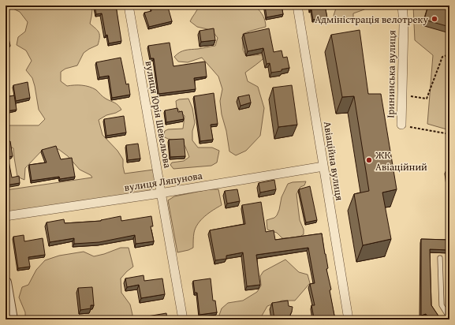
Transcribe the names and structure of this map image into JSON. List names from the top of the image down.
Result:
{
  "streets": {
    "street": [
      "Ірининська вулиця",
      "вулиця Юрія Шевельова",
      "Авіаційна вулиця",
      "вулиця Ляпунова"
    ]
  },
  "crossings": [
    ["вулиця Юрія Шевельова", "вулиця Ляпунова"],
    ["Авіаційна вулиця", "вулиця Ляпунова"]
  ],
  "places": ["Адміністрація велотреку", "ЖК Авіаційний"]
}
